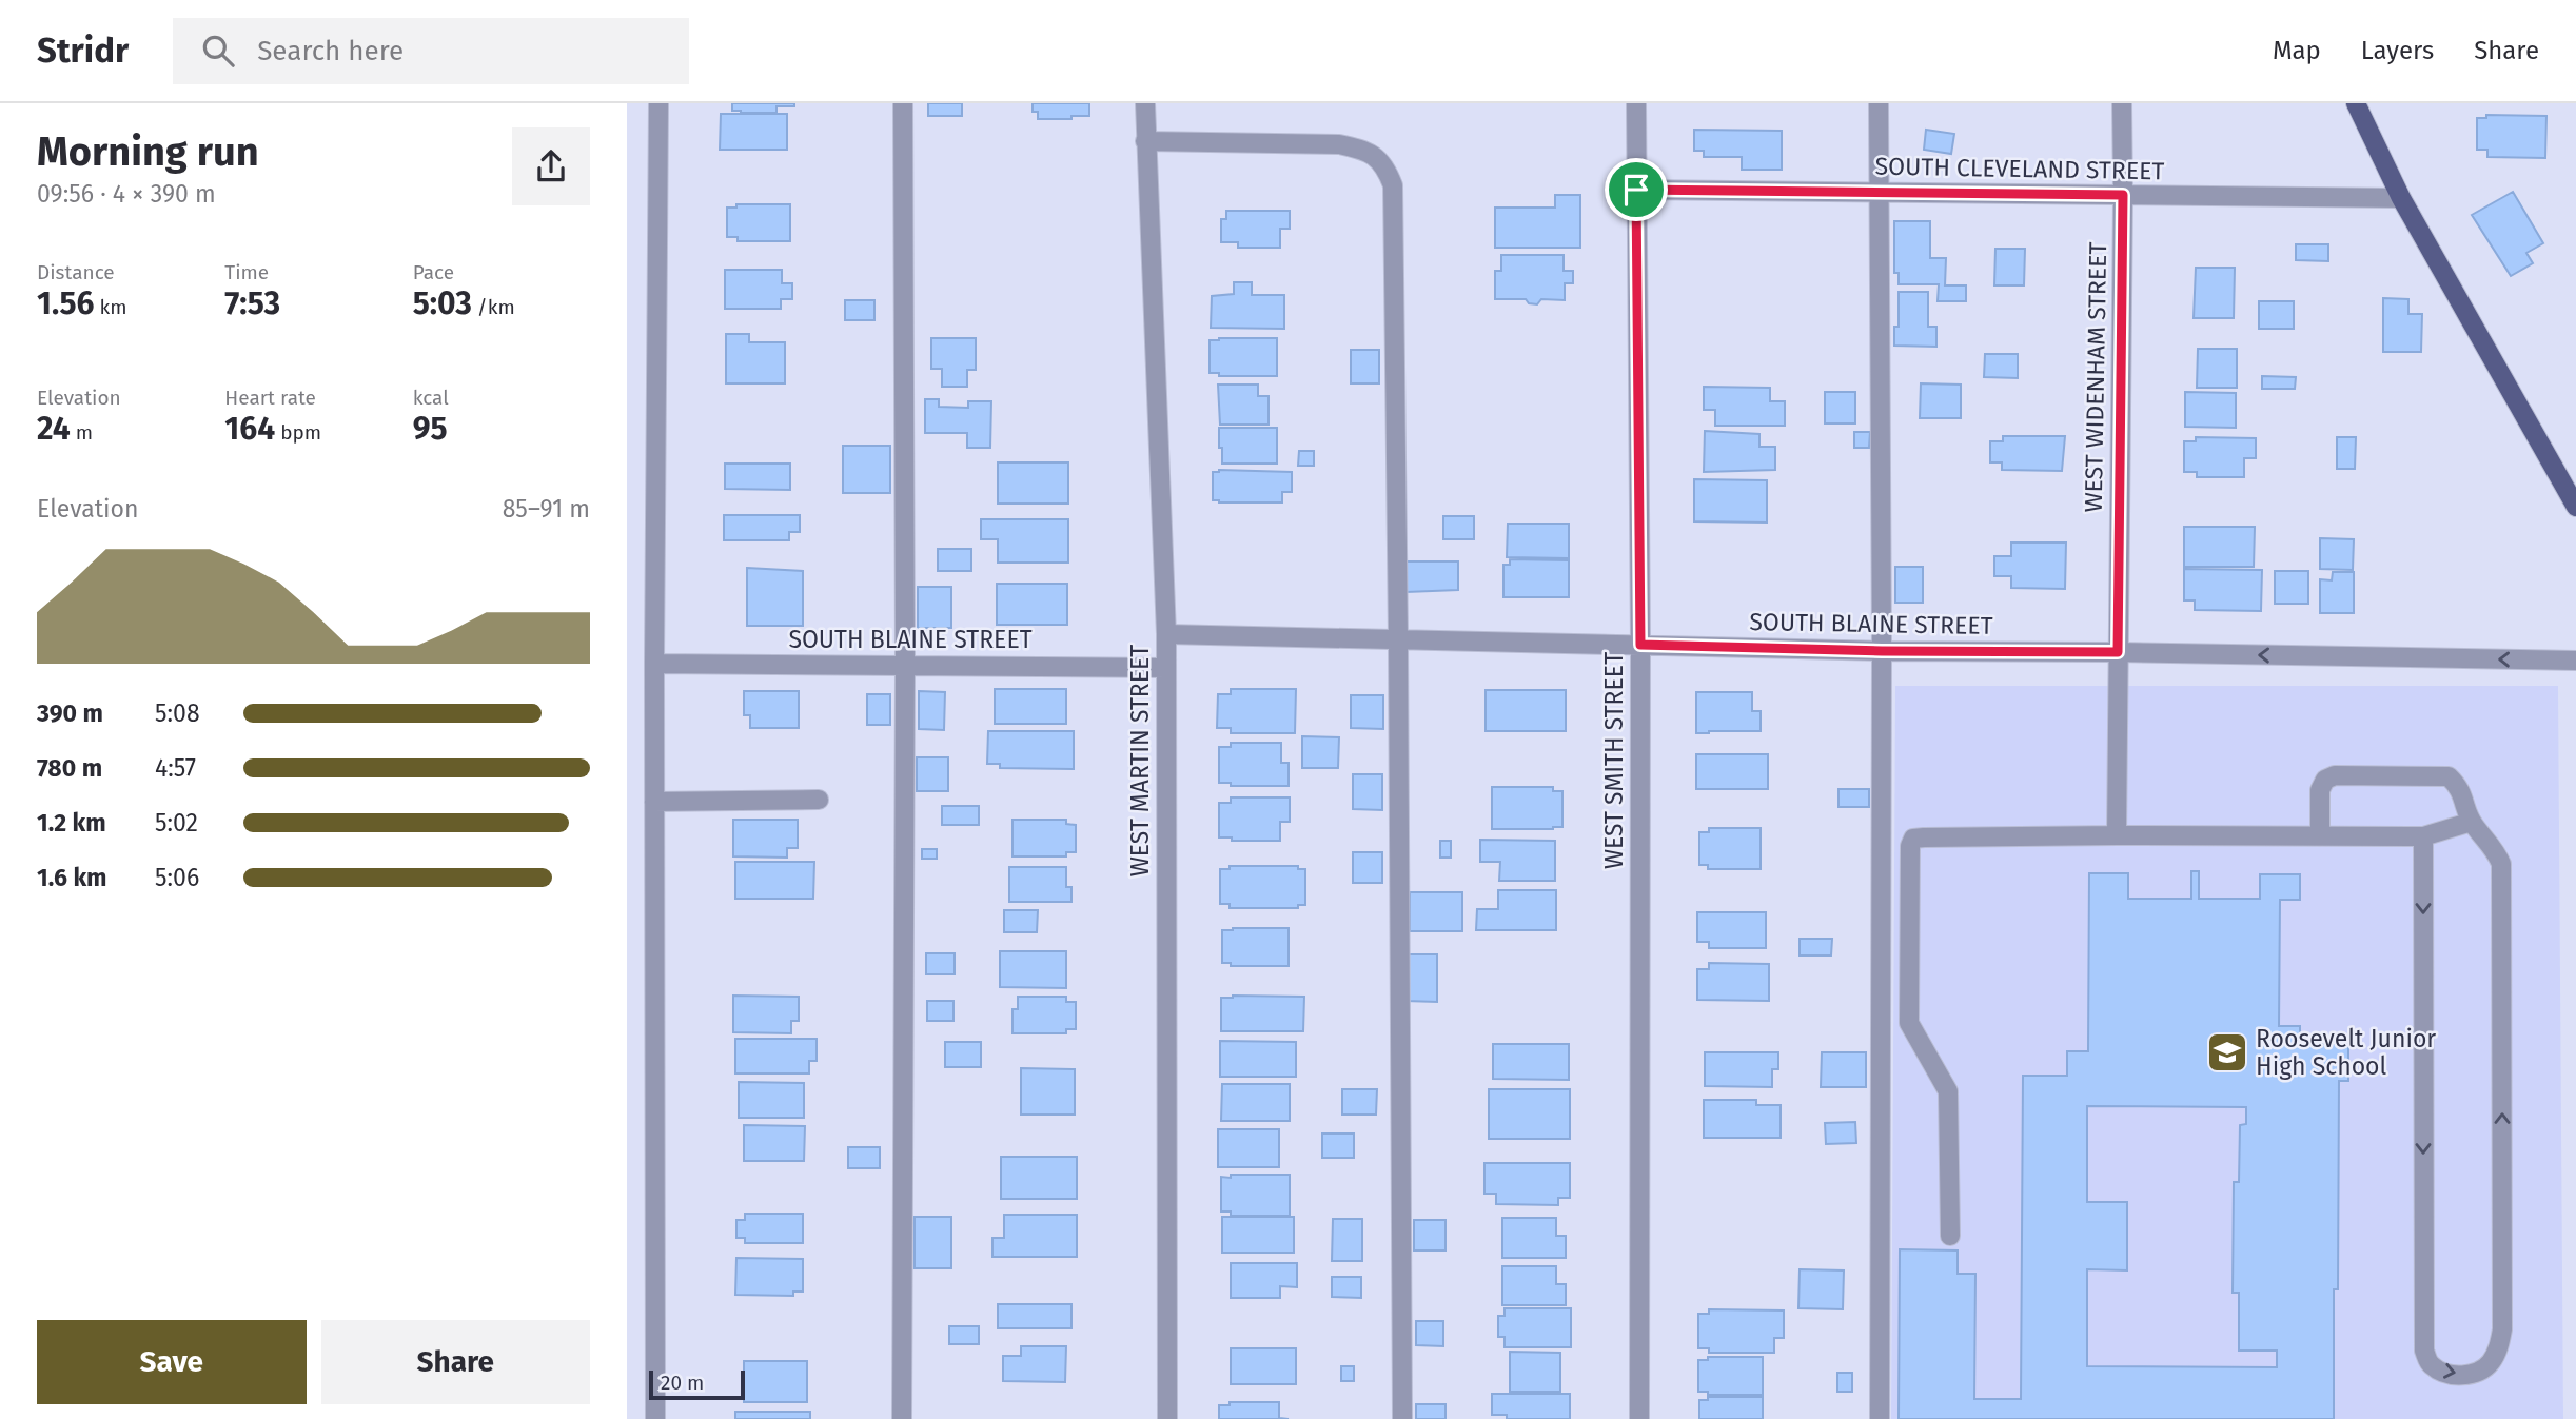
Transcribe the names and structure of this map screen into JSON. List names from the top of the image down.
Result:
{
  "streets": {
    "street": [
      "SOUTH CLEVELAND STREET",
      "WEST WIDENHAM STREET",
      "SOUTH BLAINE STREET",
      "WEST MARTIN STREET",
      "WEST SMITH STREET"
    ]
  },
  "crossings": [
    ["SOUTH CLEVELAND STREET", "WEST WIDENHAM STREET"],
    ["SOUTH CLEVELAND STREET", "WEST SMITH STREET"],
    ["WEST WIDENHAM STREET", "SOUTH BLAINE STREET"],
    ["SOUTH BLAINE STREET", "WEST MARTIN STREET"],
    ["SOUTH BLAINE STREET", "WEST SMITH STREET"]
  ],
  "places": {
    "school or university": ["Roosevelt Junior High School"]
  },
  "scale_bar": "20 m",
  "page": {
    "header": "Stridr",
    "search": "Search here",
    "nav": ["Map", "Layers", "Share"],
    "heading": ["Morning run", "09:56 · 4 × 390 m"],
    "stats": [
      ["Distance", "1.56 km"],
      ["Time", "7:53"],
      ["Pace", "5:03 /km"],
      ["Elevation", "24 m"],
      ["Heart rate", "164 bpm"],
      ["kcal", "95"]
    ],
    "chart": ["Elevation", "85–91 m"],
    "list": [
      {
        "name": "390 m",
        "note": "5:08"
      },
      {
        "name": "780 m",
        "note": "4:57"
      },
      {
        "name": "1.2 km",
        "note": "5:02"
      },
      {
        "name": "1.6 km",
        "note": "5:06"
      }
    ],
    "buttons": ["Save", "Share"],
    "scale": "20 m"
  }
}
